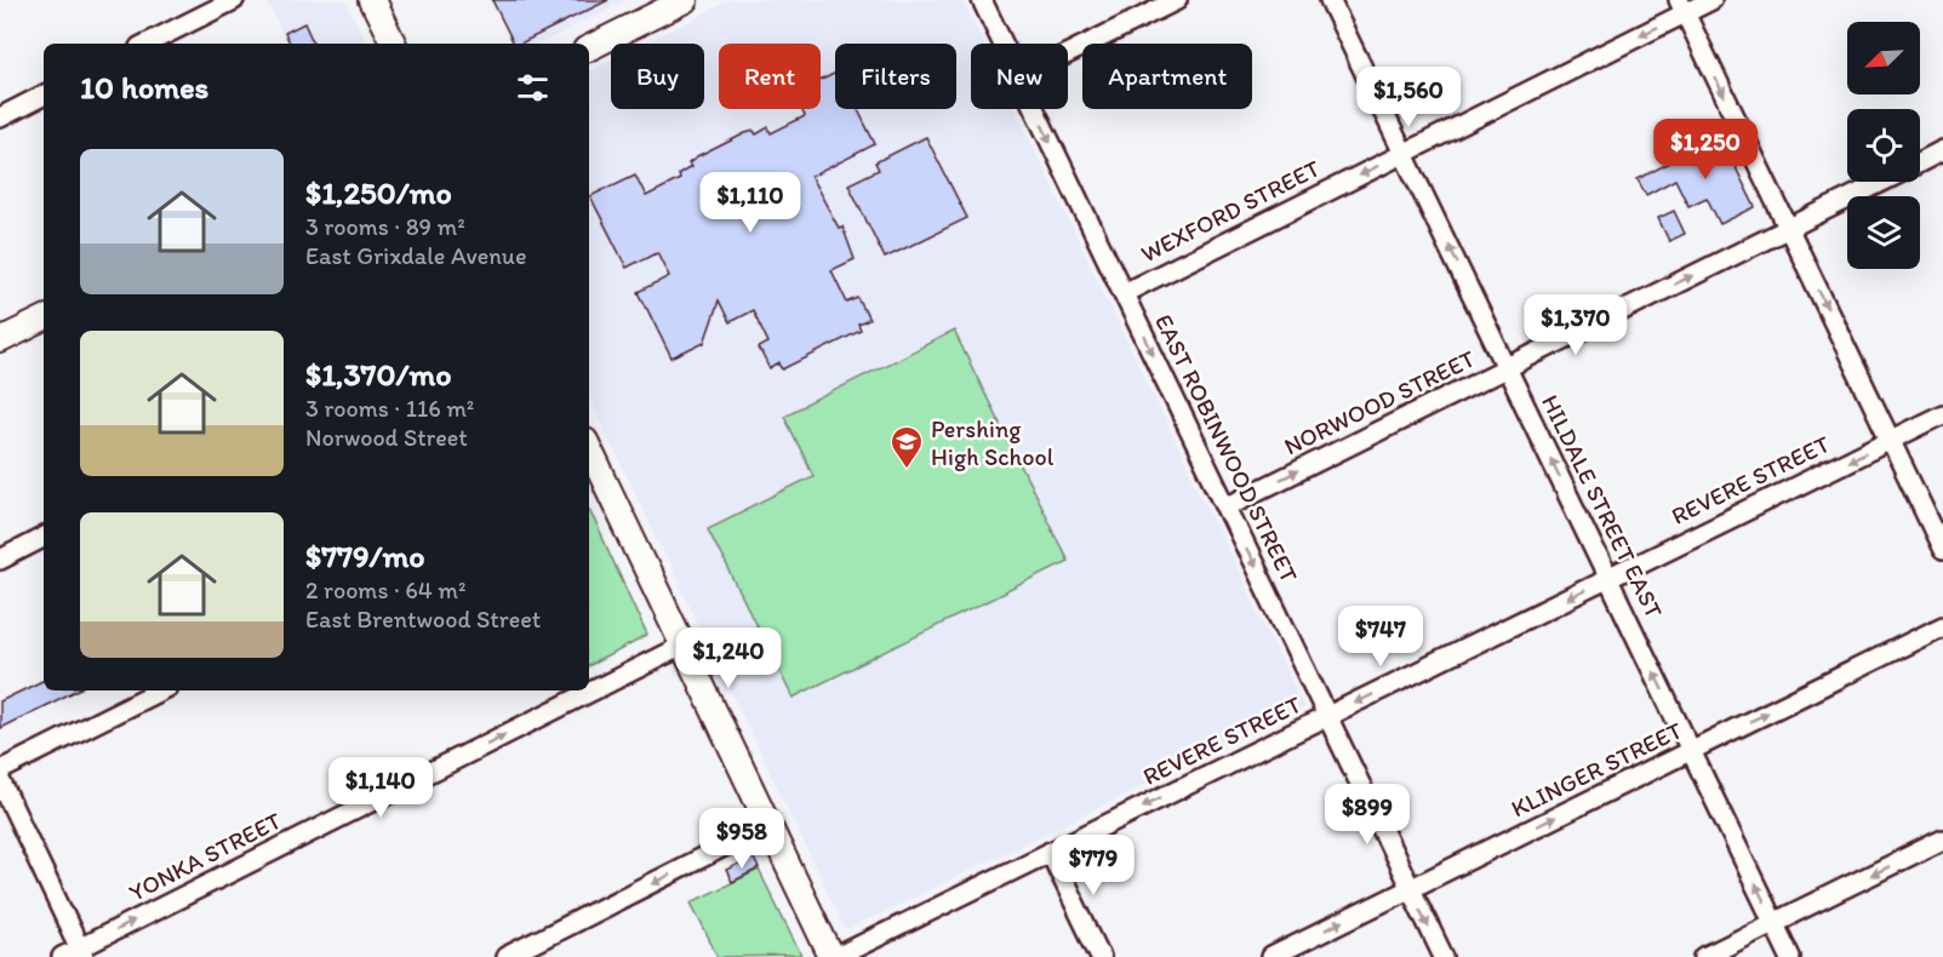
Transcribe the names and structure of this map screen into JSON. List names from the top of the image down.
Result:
{
  "streets": {
    "street": [
      "WEXFORD STREET",
      "NORWOOD STREET",
      "EAST ROBINWOOD STREET",
      "REVERE STREET",
      "HILDALE STREET EAST",
      "KLINGER STREET",
      "YONKA STREET"
    ]
  },
  "crossings": [
    ["WEXFORD STREET", "EAST ROBINWOOD STREET"],
    ["WEXFORD STREET", "HILDALE STREET EAST"],
    ["NORWOOD STREET", "EAST ROBINWOOD STREET"],
    ["NORWOOD STREET", "HILDALE STREET EAST"],
    ["EAST ROBINWOOD STREET", "REVERE STREET"],
    ["EAST ROBINWOOD STREET", "KLINGER STREET"],
    ["REVERE STREET", "HILDALE STREET EAST"],
    ["HILDALE STREET EAST", "KLINGER STREET"]
  ],
  "one_way": [
    "WEXFORD STREET",
    "NORWOOD STREET",
    "EAST ROBINWOOD STREET",
    "REVERE STREET",
    "HILDALE STREET EAST",
    "KLINGER STREET",
    "YONKA STREET"
  ],
  "places": {
    "school or university": ["Pershing High School"]
  },
  "north": "bottom left",
  "page": {
    "chip": [
      "Buy",
      "Rent",
      "Filters",
      "New",
      "Apartment"
    ],
    "heading": "10 homes",
    "price": [
      "$1,560",
      "$1,250",
      "$1,110",
      "$1,370",
      "$747",
      "$1,240",
      "$1,140",
      "$899",
      "$958",
      "$779"
    ],
    "list": [
      {
        "name": "$1,250/mo",
        "note": "3 rooms · 89 m² · East Grixdale Avenue"
      },
      {
        "name": "$1,370/mo",
        "note": "3 rooms · 116 m² · Norwood Street"
      },
      {
        "name": "$779/mo",
        "note": "2 rooms · 64 m² · East Brentwood Street"
      }
    ]
  }
}
